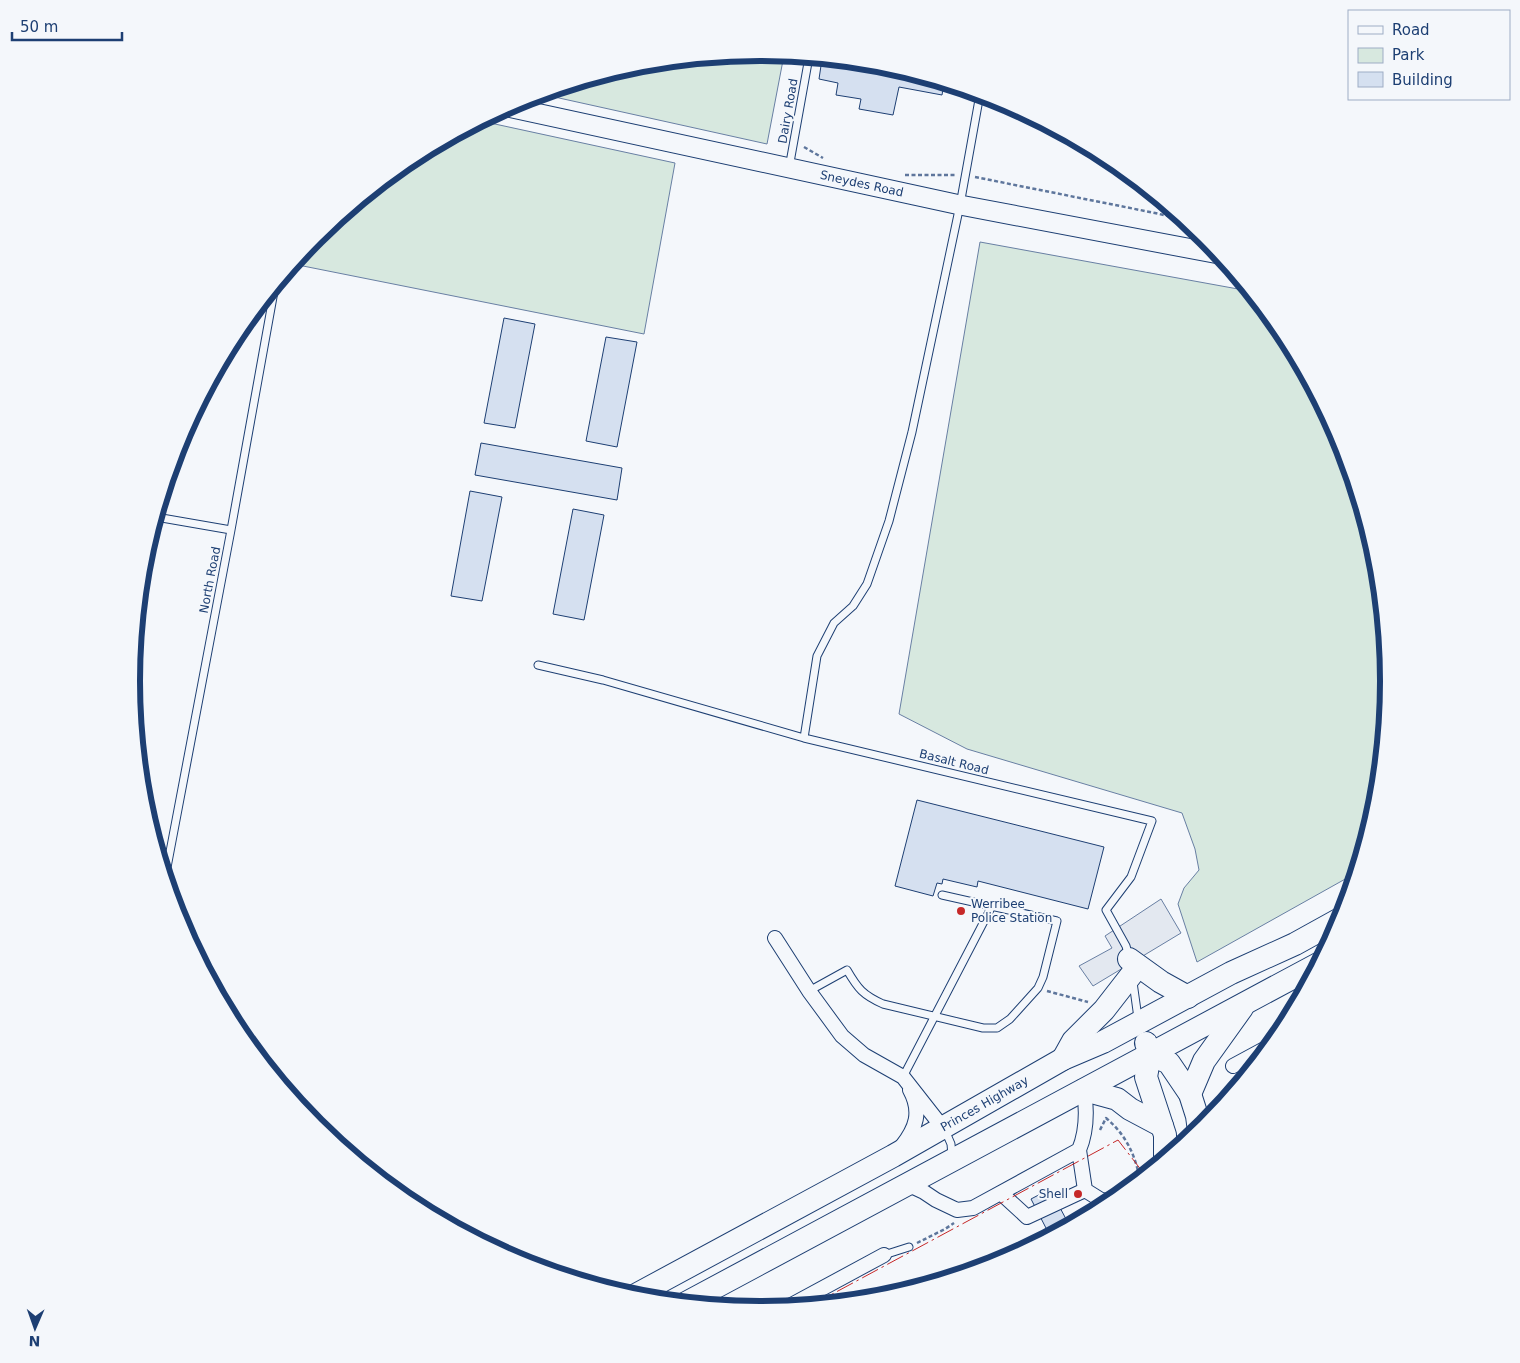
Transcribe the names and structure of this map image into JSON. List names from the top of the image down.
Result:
{
  "streets": {
    "highway": ["Princes Highway"],
    "main road": ["Sneydes Road"],
    "lane": ["Dairy Road", "North Road", "Basalt Road"]
  },
  "crossings": [
    ["Dairy Road", "Sneydes Road"],
    ["Basalt Road", "Princes Highway"]
  ],
  "places": ["Werribee Police Station", "Shell"],
  "legend": ["Road", "Park", "Building"],
  "scale_bar": "50 m",
  "north": "bottom"
}
